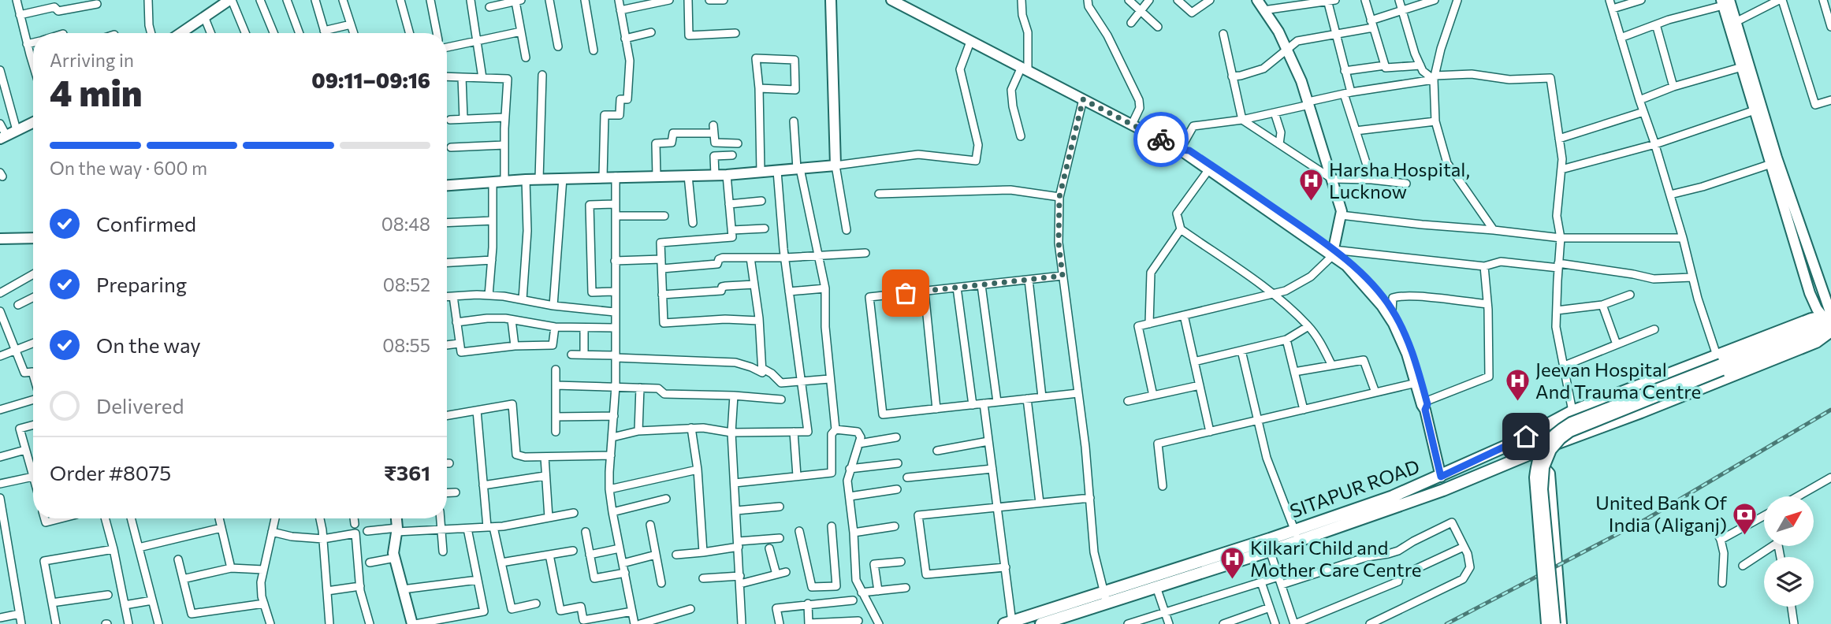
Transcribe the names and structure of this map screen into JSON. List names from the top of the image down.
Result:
{
  "streets": {
    "main road": ["SITAPUR ROAD"]
  },
  "places": {
    "hospital": ["Harsha Hospital, Lucknow", "Jeevan Hospital And Trauma Centre", "Kilkari Child and Mother Care Centre"],
    "bank": ["United Bank Of India (Aliganj)"]
  },
  "north": "top right",
  "page": {
    "heading": ["4 min", "Arriving in", "09:11–09:16"],
    "panel": ["Order #8075", "₹361"],
    "bar": "On the way · 600 m",
    "list": [
      ["Confirmed", "08:48"],
      ["Preparing", "08:52"],
      ["On the way", "08:55"],
      "Delivered"
    ]
  }
}
